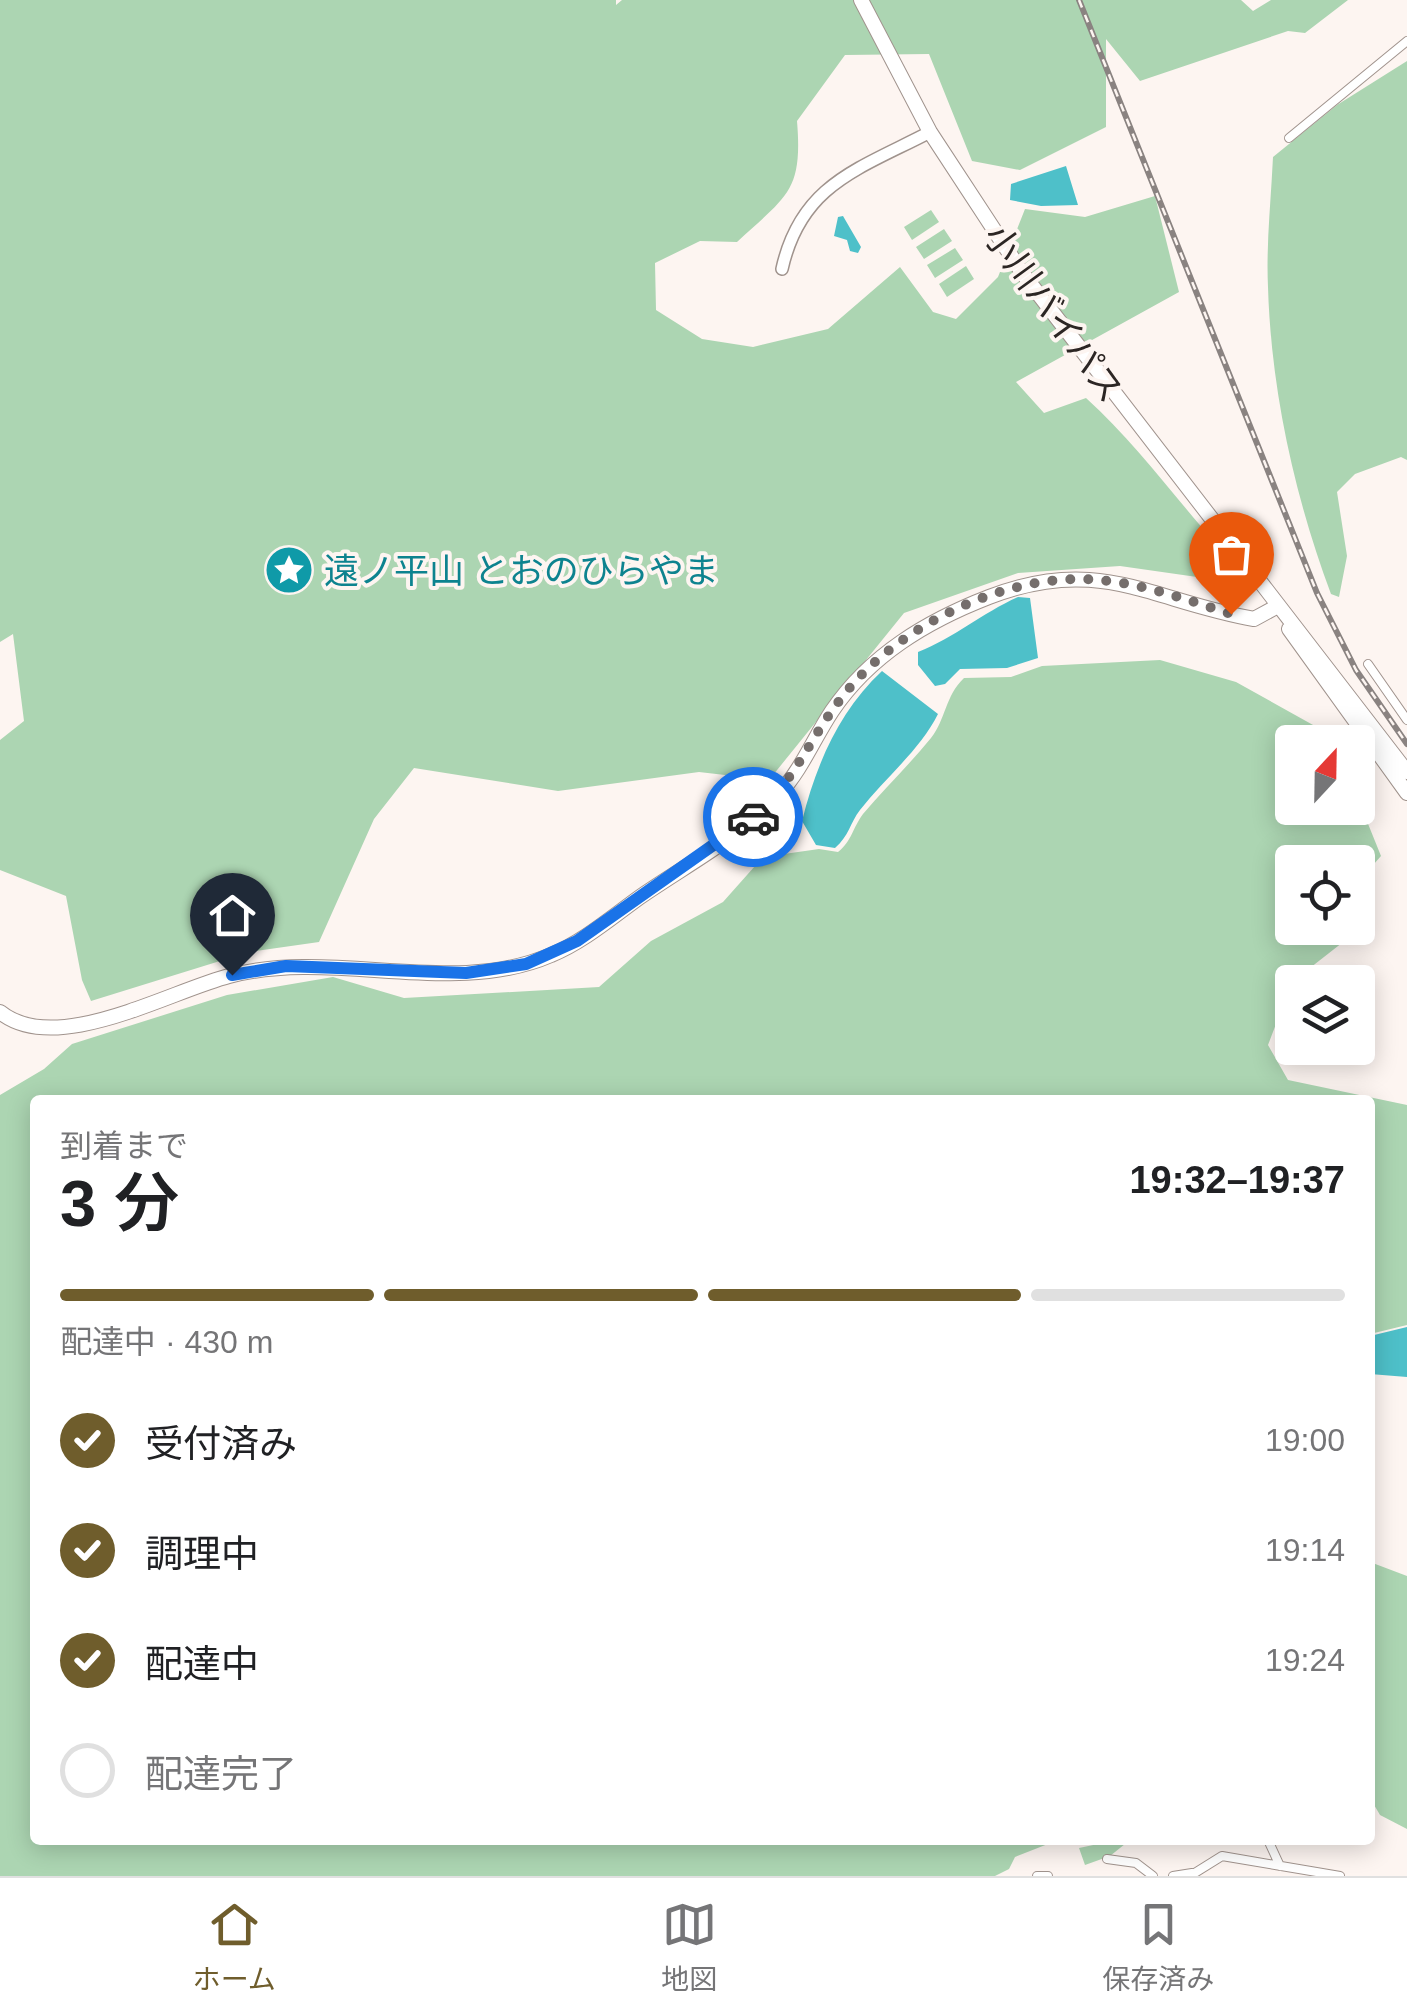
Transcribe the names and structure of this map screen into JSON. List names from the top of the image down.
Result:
{
  "streets": {
    "highway": ["小川バイパス"]
  },
  "places": {
    "place": ["遠ノ平山 とおのひらやま"]
  },
  "north": "top",
  "page": {
    "heading": ["3 分", "到着まで", "19:32–19:37"],
    "bar": "配達中 · 430 m",
    "list": [
      ["受付済み", "19:00"],
      ["調理中", "19:14"],
      ["配達中", "19:24"],
      "配達完了"
    ],
    "tabs": ["ホーム", "地図", "保存済み"]
  }
}
